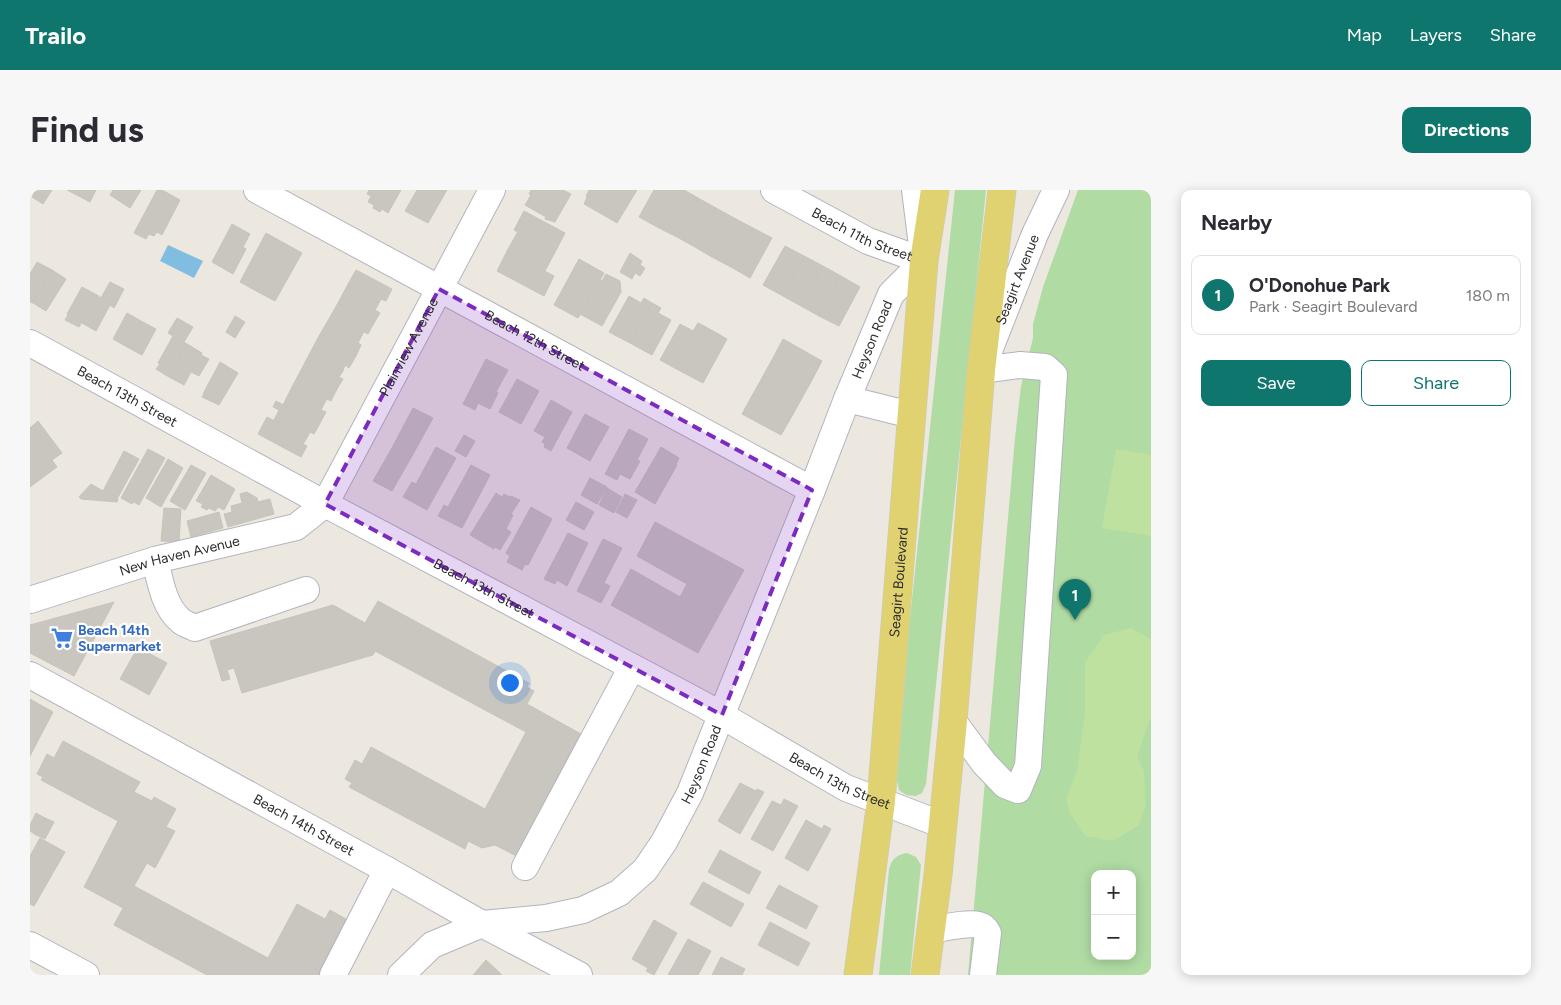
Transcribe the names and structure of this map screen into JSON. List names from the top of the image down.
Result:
{
  "streets": {
    "main road": ["Seagirt Boulevard"],
    "street": [
      "Beach 11th Street",
      "Seagirt Avenue",
      "Heyson Road",
      "Beach 12th Street",
      "Plainview Avenue",
      "Beach 13th Street",
      "New Haven Avenue",
      "Beach 14th Street"
    ]
  },
  "crossings": [
    ["Beach 11th Street", "Heyson Road"],
    ["Beach 11th Street", "Seagirt Boulevard"],
    ["Heyson Road", "Beach 12th Street"],
    ["Heyson Road", "Beach 13th Street"],
    ["Heyson Road", "Seagirt Boulevard"],
    ["Heyson Road", "Beach 14th Street"],
    ["Beach 12th Street", "Plainview Avenue"],
    ["Plainview Avenue", "Beach 13th Street"],
    ["Plainview Avenue", "New Haven Avenue"],
    ["Beach 13th Street", "New Haven Avenue"],
    ["Beach 13th Street", "Seagirt Boulevard"]
  ],
  "places": {
    "supermarket": ["Beach 14th Supermarket"]
  },
  "page": {
    "header": "Trailo",
    "nav": ["Map", "Layers", "Share"],
    "buttons": [
      "Directions",
      ["Save", "Share"]
    ],
    "title": "Find us",
    "heading": "Nearby",
    "list": [
      {
        "mark": "1",
        "name": "O'Donohue Park",
        "note": "Park · Seagirt Boulevard",
        "value": "180 m"
      }
    ],
    "pins": "1",
    "map_buttons": ["+", "−"]
  }
}
